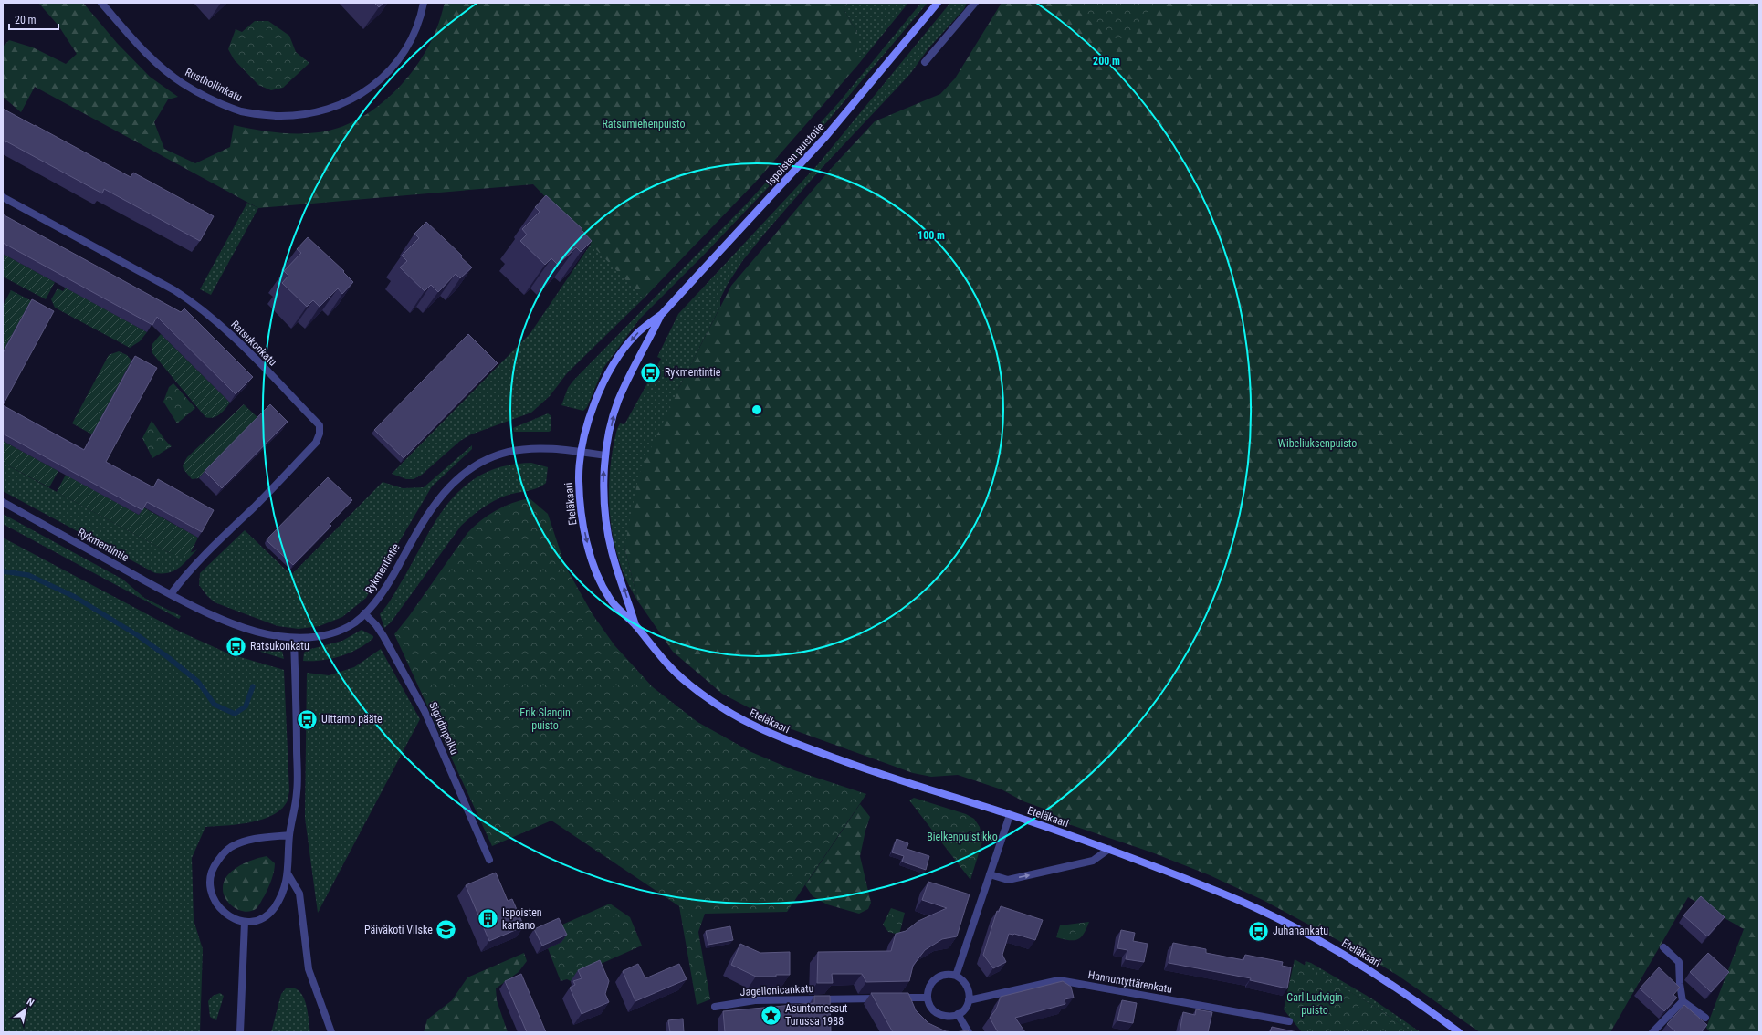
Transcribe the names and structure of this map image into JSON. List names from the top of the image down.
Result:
{
  "streets": {
    "main road": ["Ispoisten puistotie", "Eteläkaari"],
    "street": [
      "Rusthollinkatu",
      "Ratsukonkatu",
      "Rykmentintie",
      "Sigridinpolku",
      "Hannuntyttärenkatu",
      "Jagellonicankatu"
    ]
  },
  "crossings": [
    ["Ispoisten puistotie", "Eteläkaari"],
    ["Ispoisten puistotie", "Rykmentintie"],
    ["Ratsukonkatu", "Rykmentintie"],
    ["Eteläkaari", "Rykmentintie"],
    ["Rykmentintie", "Sigridinpolku"],
    ["Hannuntyttärenkatu", "Jagellonicankatu"]
  ],
  "parks": [
    "Ratsumiehenpuisto",
    "Wibeliuksenpuisto",
    "Erik Slangin puisto",
    "Bielkenpuistikko",
    "Carl Ludvigin puisto"
  ],
  "places": {
    "bus stop": [
      "Rykmentintie",
      "Ratsukonkatu",
      "Uittamo pääte",
      "Juhanankatu"
    ],
    "building": ["Ispoisten kartano"],
    "school or university": ["Päiväkoti Vilske"],
    "place": ["Asuntomessut Turussa 1988"]
  },
  "scale_bar": "20 m",
  "north": "top right",
  "rings": ["200 m", "100 m"]
}
